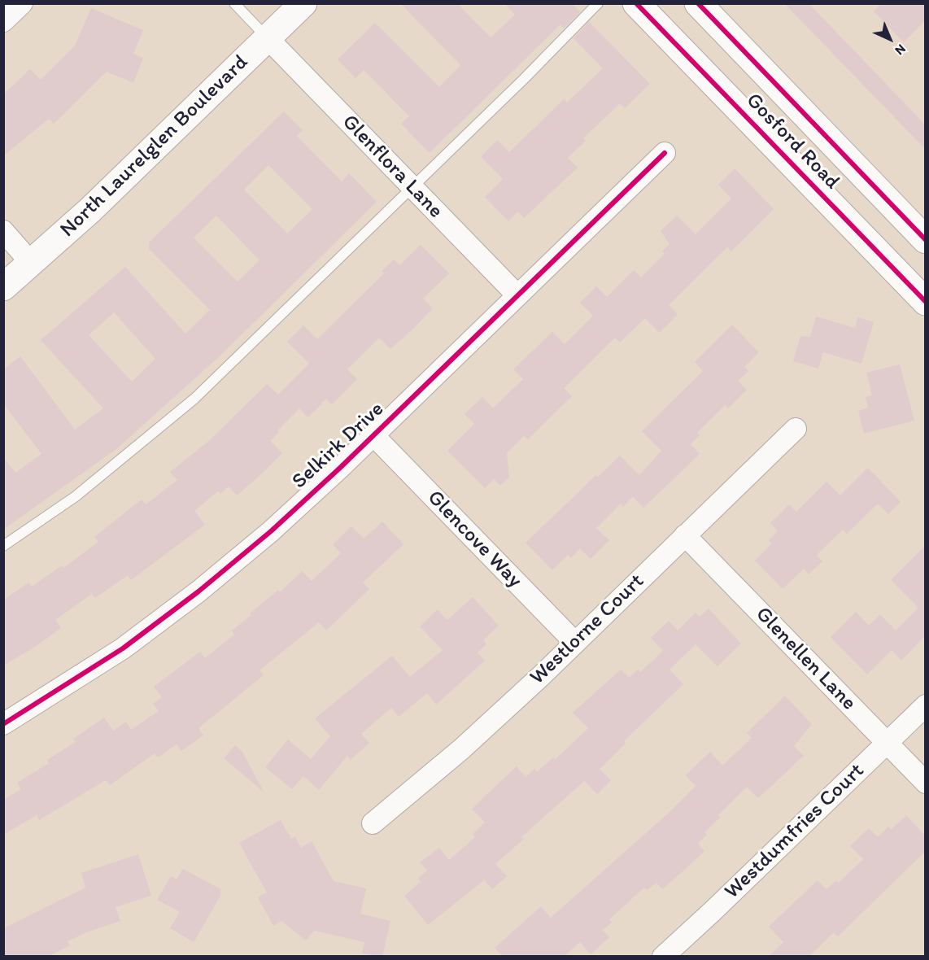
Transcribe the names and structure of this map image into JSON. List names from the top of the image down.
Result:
{
  "streets": {
    "main road": ["Gosford Road", "North Laurelglen Boulevard"],
    "street": [
      "Glenflora Lane",
      "Selkirk Drive",
      "Glencove Way",
      "Westlorne Court",
      "Glenellen Lane",
      "Westdumfries Court"
    ]
  },
  "crossings": [
    ["North Laurelglen Boulevard", "Glenflora Lane"],
    ["Glenflora Lane", "Selkirk Drive"],
    ["Selkirk Drive", "Glencove Way"],
    ["Glencove Way", "Westlorne Court"],
    ["Westlorne Court", "Glenellen Lane"],
    ["Glenellen Lane", "Westdumfries Court"]
  ],
  "north": "bottom right"
}
